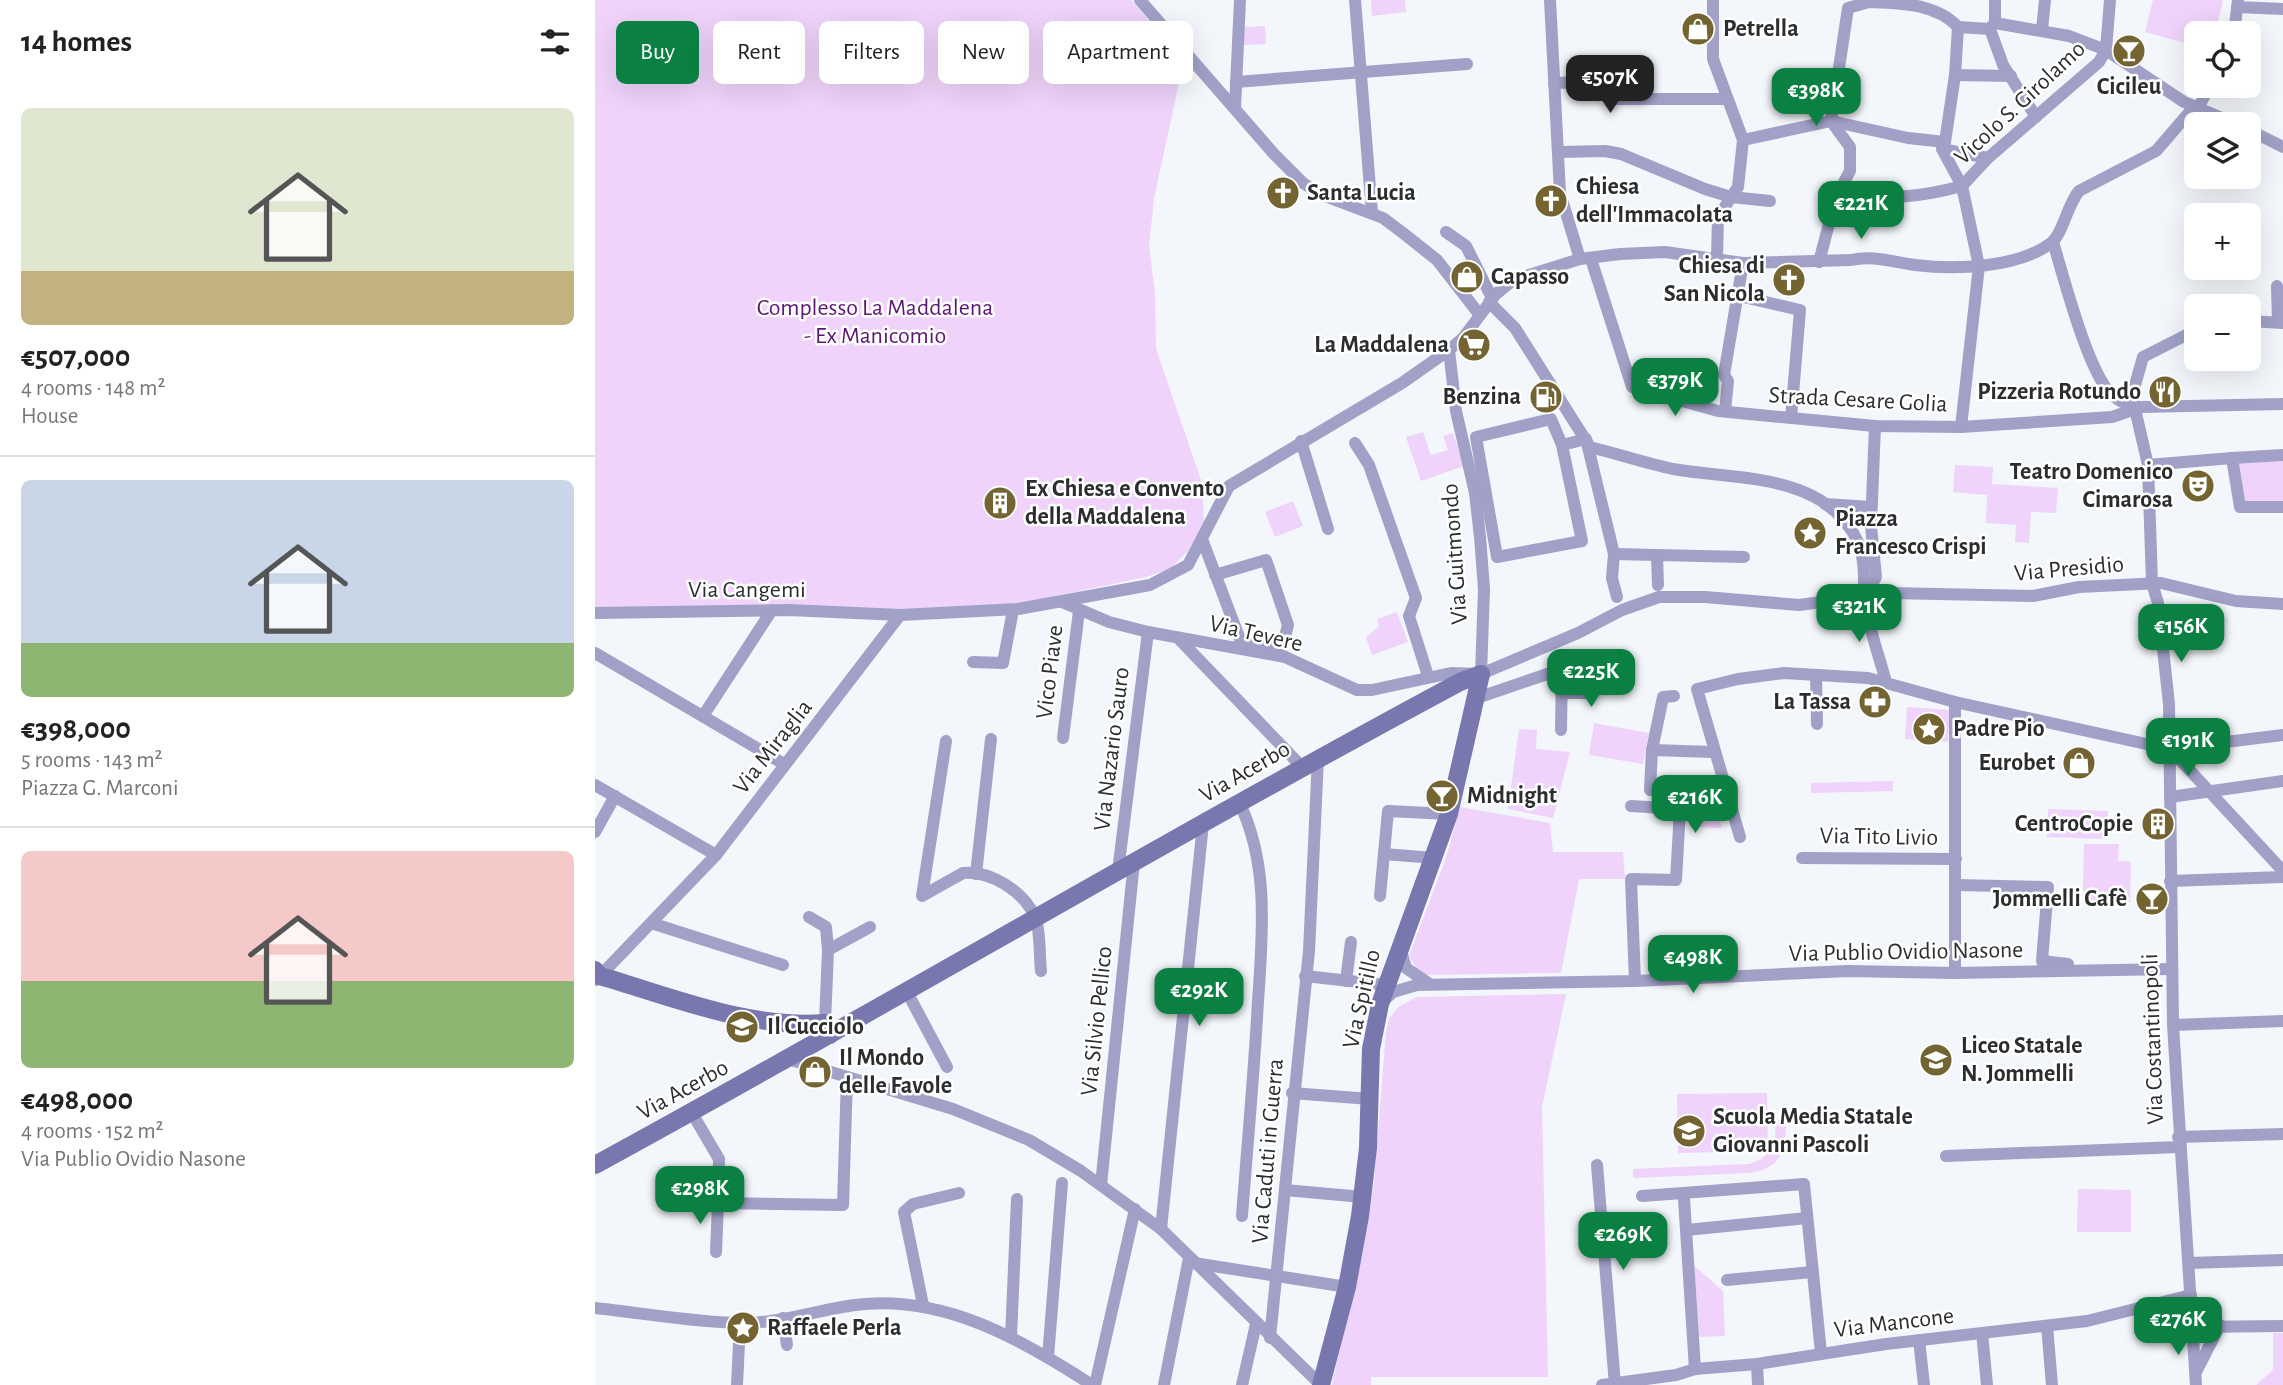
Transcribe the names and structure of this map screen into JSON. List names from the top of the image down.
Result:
{
  "streets": {
    "street": [
      "Vicolo S. Girolamo",
      "Strada Cesare Golia",
      "Via Guitmondo",
      "Via Presidio",
      "Via Cangemi",
      "Via Tevere",
      "Vico Piave",
      "Via Miraglia",
      "Via Nazario Sauro",
      "Via Acerbo",
      "Via Tito Livio",
      "Via Publio Ovidio Nasone",
      "Via Spitillo",
      "Via Silvio Pellico",
      "Via Costantinopoli",
      "Via Caduti in Guerra",
      "Via Mancone"
    ]
  },
  "crossings": [
    ["Strada Cesare Golia", "Via Costantinopoli"],
    ["Via Guitmondo", "Via Presidio"],
    ["Via Guitmondo", "Via Tevere"],
    ["Via Guitmondo", "Via Acerbo"],
    ["Via Guitmondo", "Via Spitillo"],
    ["Via Presidio", "Via Tevere"],
    ["Via Presidio", "Via Acerbo"],
    ["Via Presidio", "Via Spitillo"],
    ["Via Presidio", "Via Costantinopoli"],
    ["Via Cangemi", "Via Miraglia"],
    ["Via Tevere", "Vico Piave"],
    ["Via Tevere", "Via Nazario Sauro"],
    ["Via Tevere", "Via Acerbo"],
    ["Via Tevere", "Via Spitillo"],
    ["Via Nazario Sauro", "Via Acerbo"],
    ["Via Acerbo", "Via Spitillo"],
    ["Via Acerbo", "Via Silvio Pellico"],
    ["Via Acerbo", "Via Caduti in Guerra"],
    ["Via Publio Ovidio Nasone", "Via Spitillo"],
    ["Via Publio Ovidio Nasone", "Via Costantinopoli"],
    ["Via Costantinopoli", "Via Mancone"]
  ],
  "parks": ["Complesso La Maddalena - Ex Manicomio"],
  "places": {
    "shop": [
      "Petrella",
      "Capasso",
      "Eurobet",
      "Il Mondo delle Favole"
    ],
    "bar": ["Cicileu", "Midnight", "Jommelli Cafè"],
    "church": ["Santa Lucia", "Chiesa dell'Immacolata", "Chiesa di San Nicola"],
    "supermarket": ["La Maddalena"],
    "restaurant": ["Pizzeria Rotundo"],
    "fuel station": ["Benzina"],
    "theatre": ["Teatro Domenico Cimarosa"],
    "building": ["Ex Chiesa e Convento della Maddalena", "CentroCopie"],
    "place": ["Piazza Francesco Crispi", "Padre Pio", "Raffaele Perla"],
    "pharmacy": ["La Tassa"],
    "school or university": ["Il Cucciolo", "Liceo Statale N. Jommelli", "Scuola Media Statale Giovanni Pascoli"]
  },
  "page": {
    "heading": "14 homes",
    "map_buttons": ["+", "−"],
    "chip": [
      "Buy",
      "Rent",
      "Filters",
      "New",
      "Apartment"
    ],
    "price": [
      "€507K",
      "€398K",
      "€221K",
      "€379K",
      "€321K",
      "€156K",
      "€225K",
      "€191K",
      "€216K",
      "€498K",
      "€292K",
      "€298K",
      "€269K",
      "€276K"
    ],
    "list": [
      {
        "name": "€507,000",
        "note": "4 rooms · 148 m² · House"
      },
      {
        "name": "€398,000",
        "note": "5 rooms · 143 m² · Piazza G. Marconi"
      },
      {
        "name": "€498,000",
        "note": "4 rooms · 152 m² · Via Publio Ovidio Nasone"
      }
    ]
  }
}
